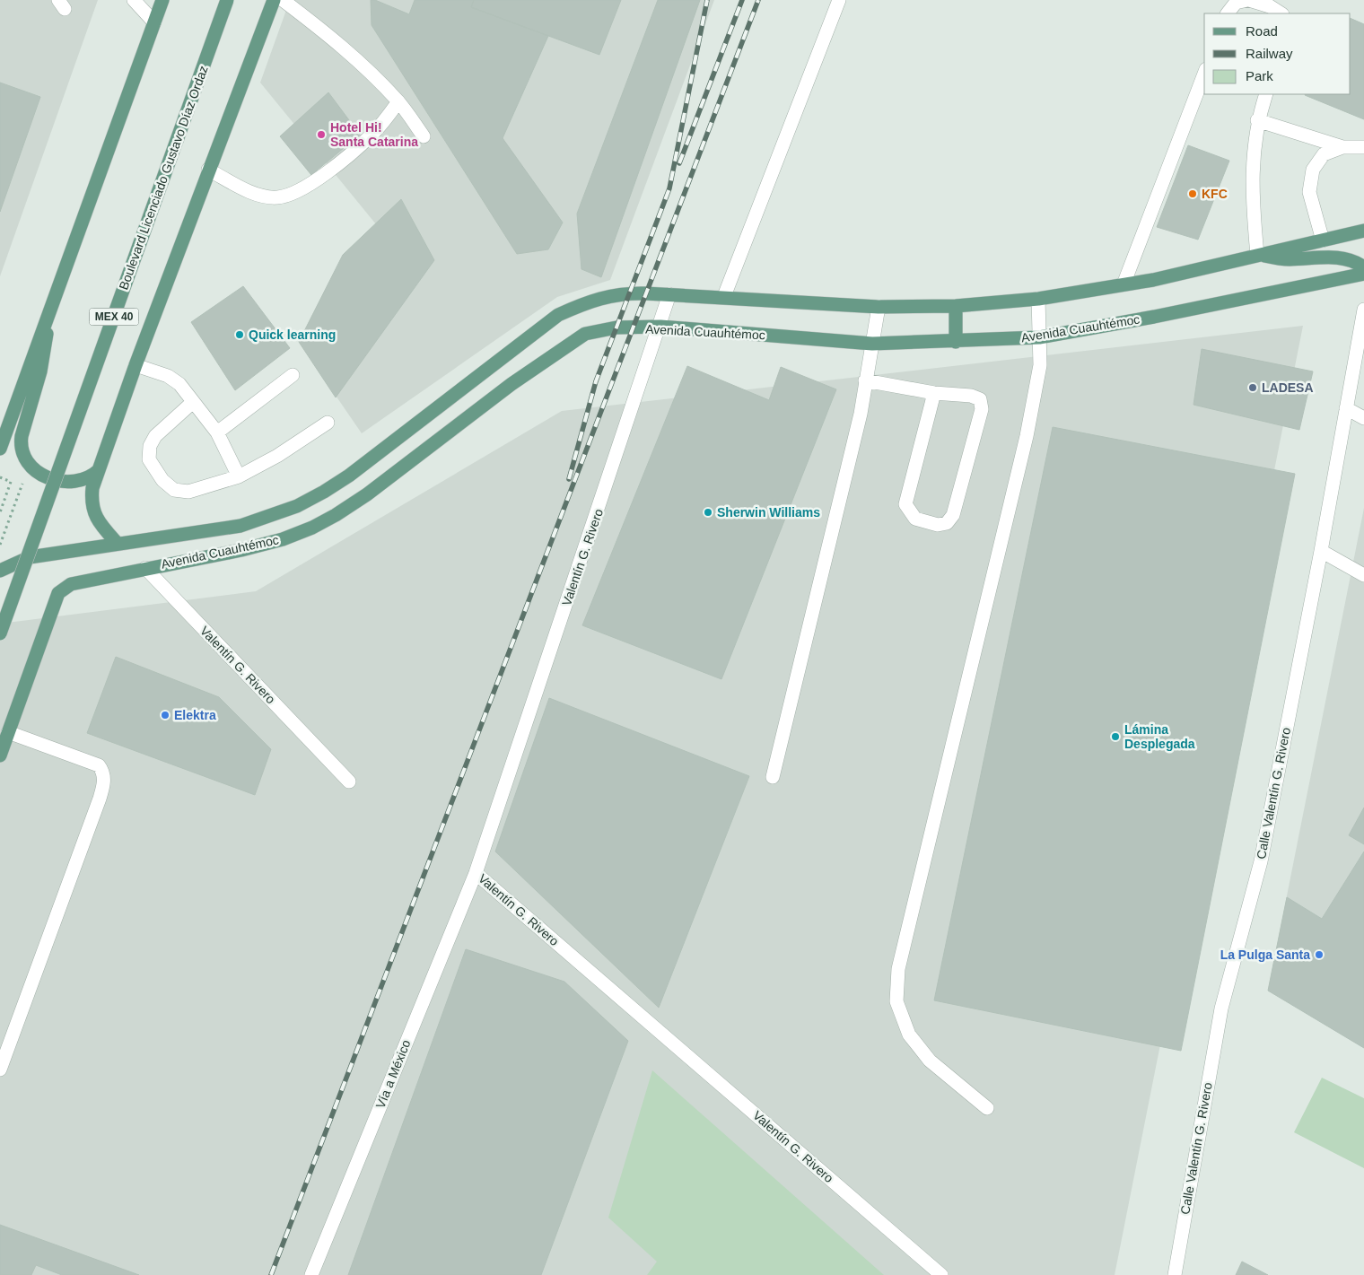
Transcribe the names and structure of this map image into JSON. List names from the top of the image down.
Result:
{
  "streets": {
    "main road": ["Boulevard Licenciado Gustavo Díaz Ordaz", "MEX 40", "Avenida Cuauhtémoc"],
    "street": ["Valentín G. Rivero", "Calle Valentín G. Rivero", "Vía a México"]
  },
  "crossings": [
    ["Avenida Cuauhtémoc", "Valentín G. Rivero"],
    ["Valentín G. Rivero", "Vía a México"]
  ],
  "places": [
    "Hotel Hi! Santa Catarina",
    "KFC",
    "Quick learning",
    "LADESA",
    "Sherwin Williams",
    "Elektra",
    "Lámina Desplegada",
    "La Pulga Santa"
  ],
  "legend": ["Road", "Railway", "Park"]
}
